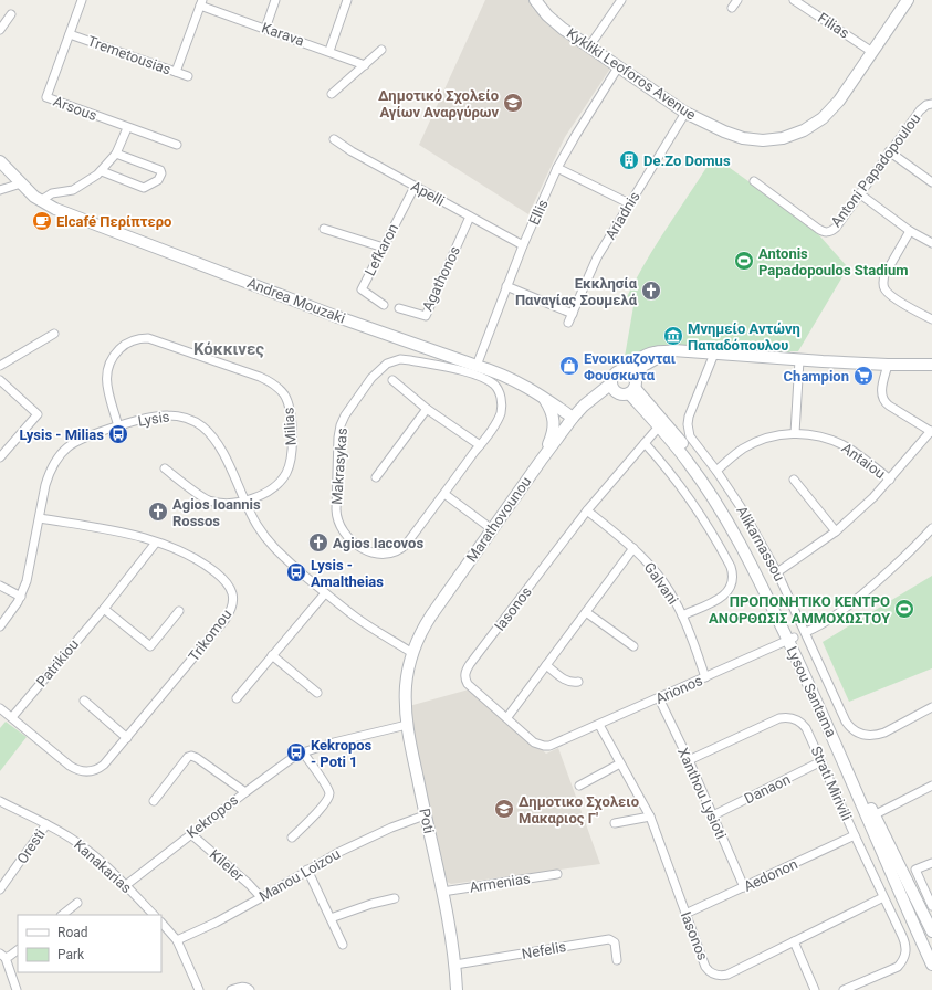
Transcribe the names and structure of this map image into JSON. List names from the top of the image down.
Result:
{
  "streets": {
    "street": [
      "Filias",
      "Karava",
      "Tremetousias",
      "Kykliki Leoforos Avenue",
      "Arsous",
      "Antoni Papadopoulou",
      "Apelli",
      "Ellis",
      "Ariadnis",
      "Lefkaron",
      "Agathonos",
      "Andrea Mouzaki",
      "Lysis",
      "Milias",
      "Antaiou",
      "Makrasykas",
      "Marathovounou",
      "Alikarnassou",
      "Galvani",
      "Iasonos",
      "Trikomou",
      "Patrikiou",
      "Arionos",
      "Lysou Santama",
      "Strati Mirivili",
      "Danaon",
      "Xanthou Lysioti",
      "Kekropos",
      "Poti",
      "Oresti",
      "Kileler",
      "Kanakarias",
      "Manou Loizou",
      "Aedonon",
      "Armenias",
      "Nefelis"
    ]
  },
  "crossings": [
    ["Filias", "Kykliki Leoforos Avenue"],
    ["Tremetousias", "Arsous"],
    ["Kykliki Leoforos Avenue", "Ellis"],
    ["Kykliki Leoforos Avenue", "Ariadnis"],
    ["Apelli", "Ellis"],
    ["Apelli", "Lefkaron"],
    ["Apelli", "Agathonos"],
    ["Ellis", "Andrea Mouzaki"],
    ["Andrea Mouzaki", "Marathovounou"],
    ["Lysis", "Milias"],
    ["Lysis", "Marathovounou"],
    ["Lysis", "Trikomou"],
    ["Lysis", "Poti"],
    ["Antaiou", "Alikarnassou"],
    ["Marathovounou", "Lysou Santama"],
    ["Marathovounou", "Poti"],
    ["Galvani", "Iasonos"],
    ["Galvani", "Arionos"],
    ["Iasonos", "Arionos"],
    ["Iasonos", "Lysou Santama"],
    ["Iasonos", "Strati Mirivili"],
    ["Iasonos", "Aedonon"],
    ["Trikomou", "Patrikiou"],
    ["Arionos", "Lysou Santama"],
    ["Arionos", "Xanthou Lysioti"],
    ["Strati Mirivili", "Danaon"],
    ["Strati Mirivili", "Xanthou Lysioti"],
    ["Strati Mirivili", "Aedonon"],
    ["Danaon", "Xanthou Lysioti"],
    ["Xanthou Lysioti", "Aedonon"],
    ["Kekropos", "Poti"],
    ["Kekropos", "Kileler"],
    ["Kekropos", "Kanakarias"],
    ["Poti", "Manou Loizou"],
    ["Poti", "Armenias"],
    ["Poti", "Nefelis"],
    ["Oresti", "Kanakarias"],
    ["Kileler", "Manou Loizou"]
  ],
  "districts": ["Κόκκινες"],
  "places": {
    "school or university": ["Δημοτικό Σχολείο Αγίων Αναργύρων", "Δημοτικο Σχολειο Μακαριος Γ'"],
    "building": ["De.Zo Domus"],
    "cafe": ["Elcafé Περίπτερο"],
    "sports": ["Antonis Papadopoulos Stadium", "ΠΡΟΠΟΝΗΤΙΚΟ ΚΕΝΤΡΟ ΑΝΟΡΘΩΣΙΣ ΑΜΜΟΧΩΣΤΟΥ"],
    "church": ["Εκκλησία Παναγίας Σουμελά", "Agios Ioannis Rossos", "Agios Iacovos"],
    "museum": ["Μνημείο Αντώνη Παπαδόπουλου"],
    "shop": ["Ενοικιαζονται Φουσκωτα"],
    "supermarket": ["Champion"],
    "bus stop": ["Lysis - Milias", "Lysis - Amaltheias", "Kekropos - Poti 1"]
  },
  "legend": ["Road", "Park"]
}
